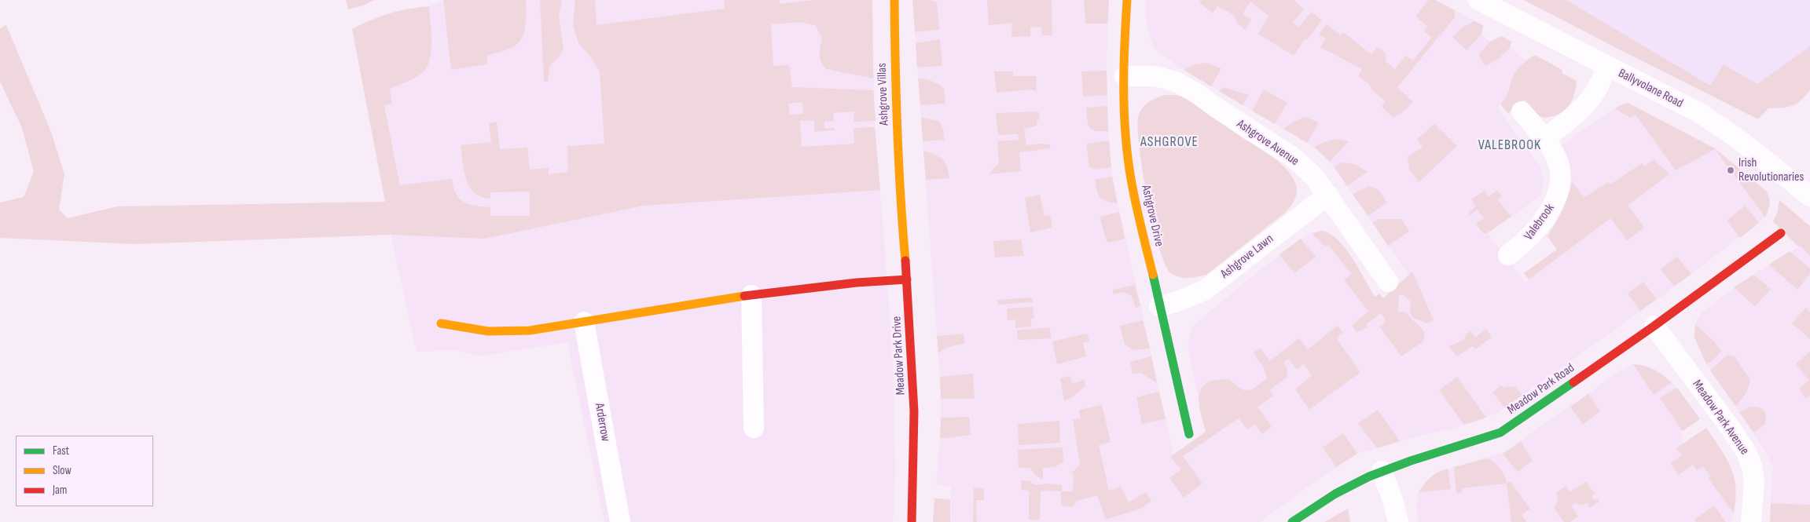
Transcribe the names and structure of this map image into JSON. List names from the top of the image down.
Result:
{
  "streets": {
    "street": [
      "Ballyvolane Road",
      "Ashgrove Villas",
      "Ashgrove Avenue",
      "Ashgrove Drive",
      "Valebrook",
      "Ashgrove Lawn",
      "Meadow Park Drive",
      "Meadow Park Road",
      "Meadow Park Avenue",
      "Arderrow"
    ]
  },
  "crossings": [
    ["Ashgrove Villas", "Meadow Park Drive"],
    ["Ashgrove Avenue", "Ashgrove Drive"],
    ["Ashgrove Avenue", "Ashgrove Lawn"],
    ["Ashgrove Drive", "Ashgrove Lawn"],
    ["Meadow Park Road", "Meadow Park Avenue"]
  ],
  "districts": ["ASHGROVE", "VALEBROOK"],
  "places": ["Irish Revolutionaries"],
  "legend": ["Fast", "Slow", "Jam"]
}
